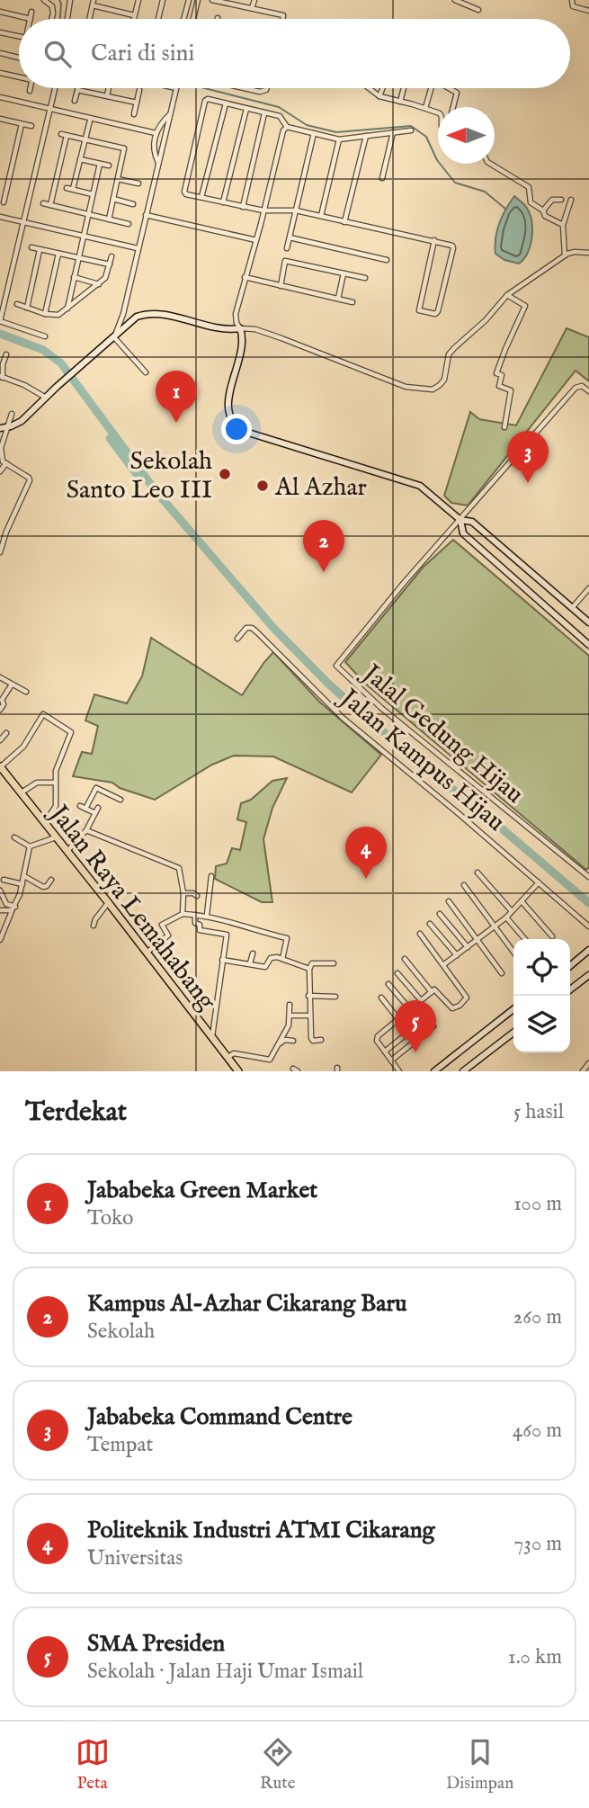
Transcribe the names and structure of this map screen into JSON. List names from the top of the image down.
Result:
{
  "streets": {
    "main road": ["Jalan Raya Lemahabang"],
    "street": ["Jalal Gedung Hijau", "Jalan Kampus Hijau"]
  },
  "places": ["Sekolah Santo Leo III", "Al Azhar"],
  "north": "left",
  "page": {
    "search": "Cari di sini",
    "pins": [
      "1",
      "3",
      "2",
      "4",
      "5"
    ],
    "heading": ["Terdekat", "5 hasil"],
    "list": [
      {
        "mark": "1",
        "name": "Jababeka Green Market",
        "note": "Toko",
        "value": "100 m"
      },
      {
        "mark": "2",
        "name": "Kampus Al-Azhar Cikarang Baru",
        "note": "Sekolah",
        "value": "260 m"
      },
      {
        "mark": "3",
        "name": "Jababeka Command Centre",
        "note": "Tempat",
        "value": "460 m"
      },
      {
        "mark": "4",
        "name": "Politeknik Industri ATMI Cikarang",
        "note": "Universitas",
        "value": "730 m"
      },
      {
        "mark": "5",
        "name": "SMA Presiden",
        "note": "Sekolah · Jalan Haji Umar Ismail",
        "value": "1.0 km"
      }
    ],
    "nav": ["Peta", "Rute", "Disimpan"]
  }
}
